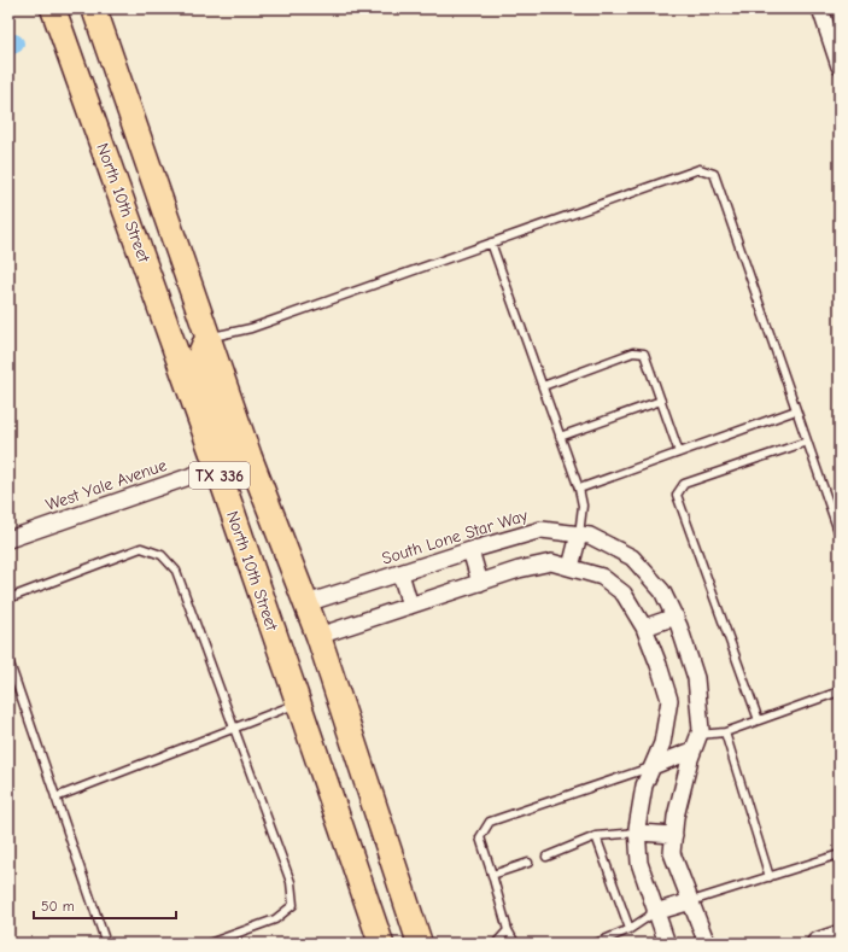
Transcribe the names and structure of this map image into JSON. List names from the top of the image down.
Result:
{
  "streets": {
    "main road": ["North 10th Street", "TX 336"],
    "street": ["West Yale Avenue", "South Lone Star Way"]
  },
  "crossings": [
    ["North 10th Street", "West Yale Avenue"],
    ["North 10th Street", "South Lone Star Way"]
  ],
  "scale_bar": "50 m"
}
